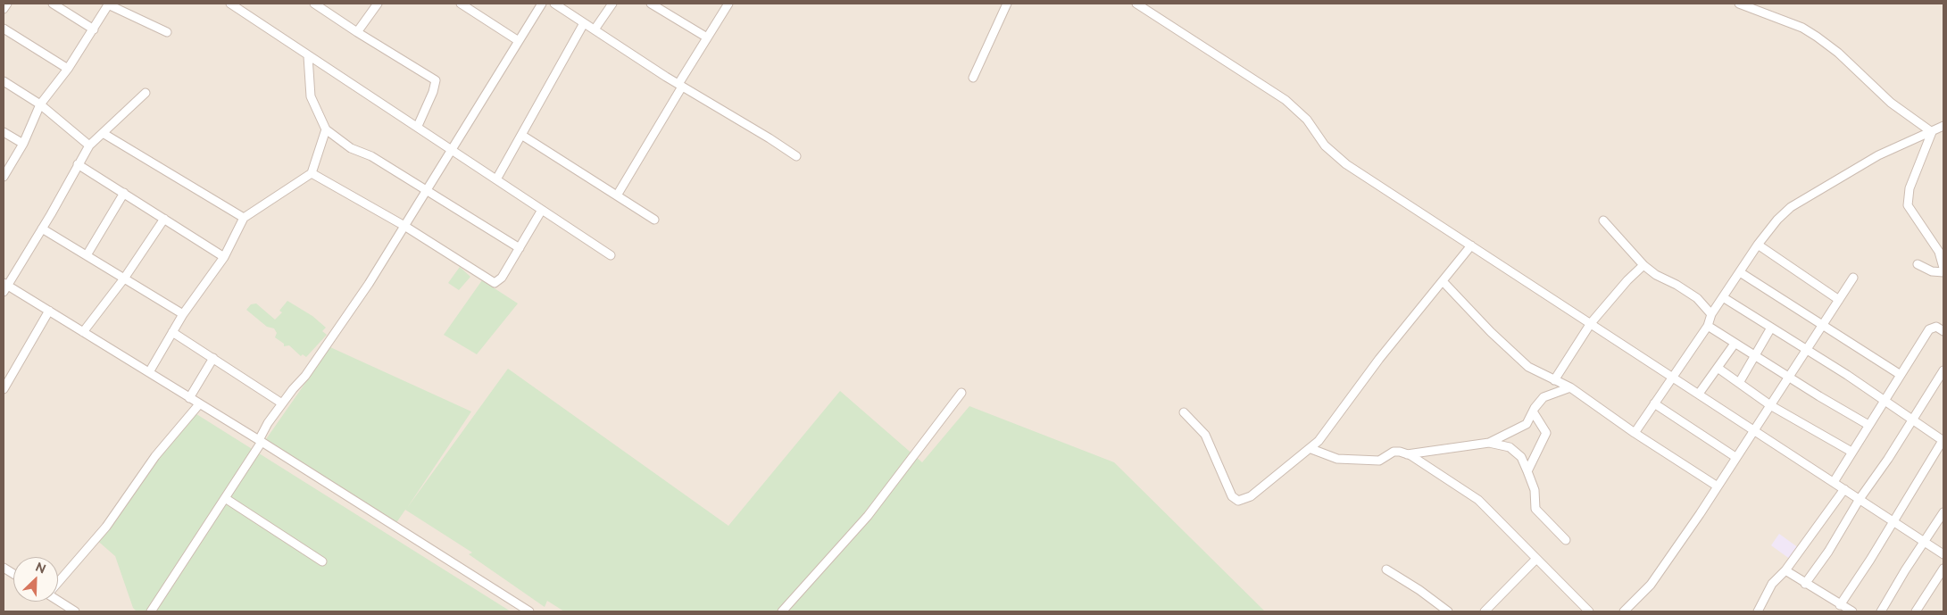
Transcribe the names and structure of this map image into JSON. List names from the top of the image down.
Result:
{
  "north": "top right"
}
